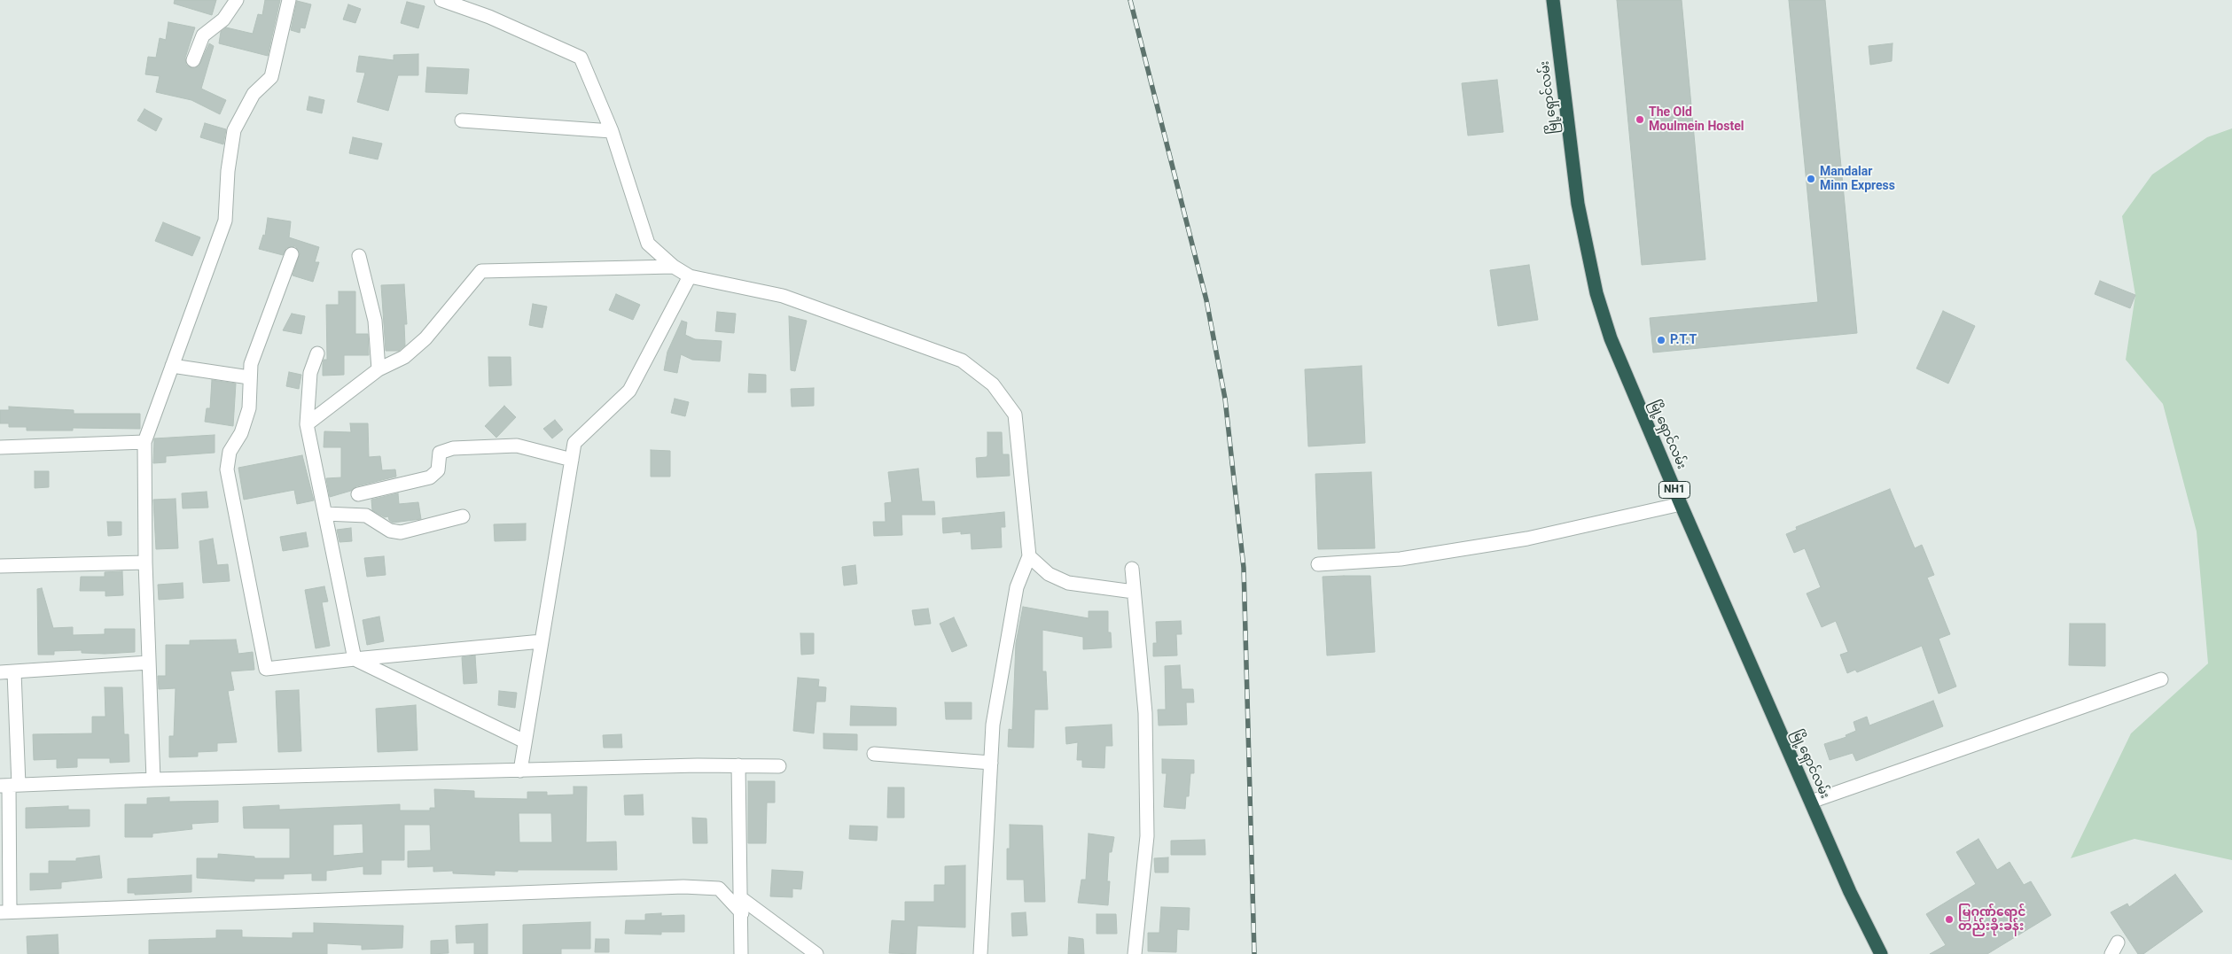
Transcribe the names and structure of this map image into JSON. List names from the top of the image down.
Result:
{
  "streets": {
    "highway": ["မြို့ရှောင်လမ်း", "NH1"]
  },
  "places": [
    "The Old Moulmein Hostel",
    "Mandalar Minn Express",
    "P.T.T",
    "မြဂုဏ်ရောင် တည်းခိုးခန်း"
  ]
}
